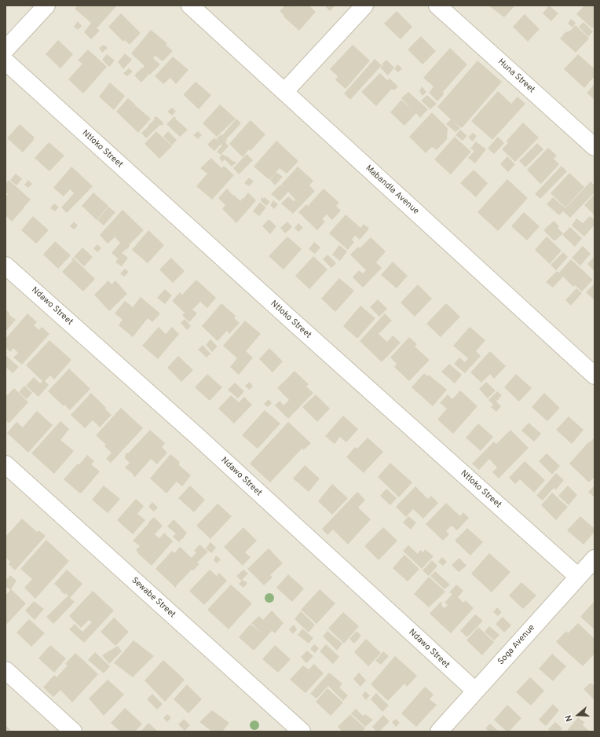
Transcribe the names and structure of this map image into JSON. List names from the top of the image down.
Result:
{
  "streets": {
    "street": [
      "Huna Street",
      "Ntloko Street",
      "Mabandla Avenue",
      "Ndawo Street",
      "Sewabe Street",
      "Soga Avenue"
    ]
  },
  "crossings": [
    ["Ntloko Street", "Soga Avenue"],
    ["Ndawo Street", "Soga Avenue"]
  ],
  "north": "left"
}
